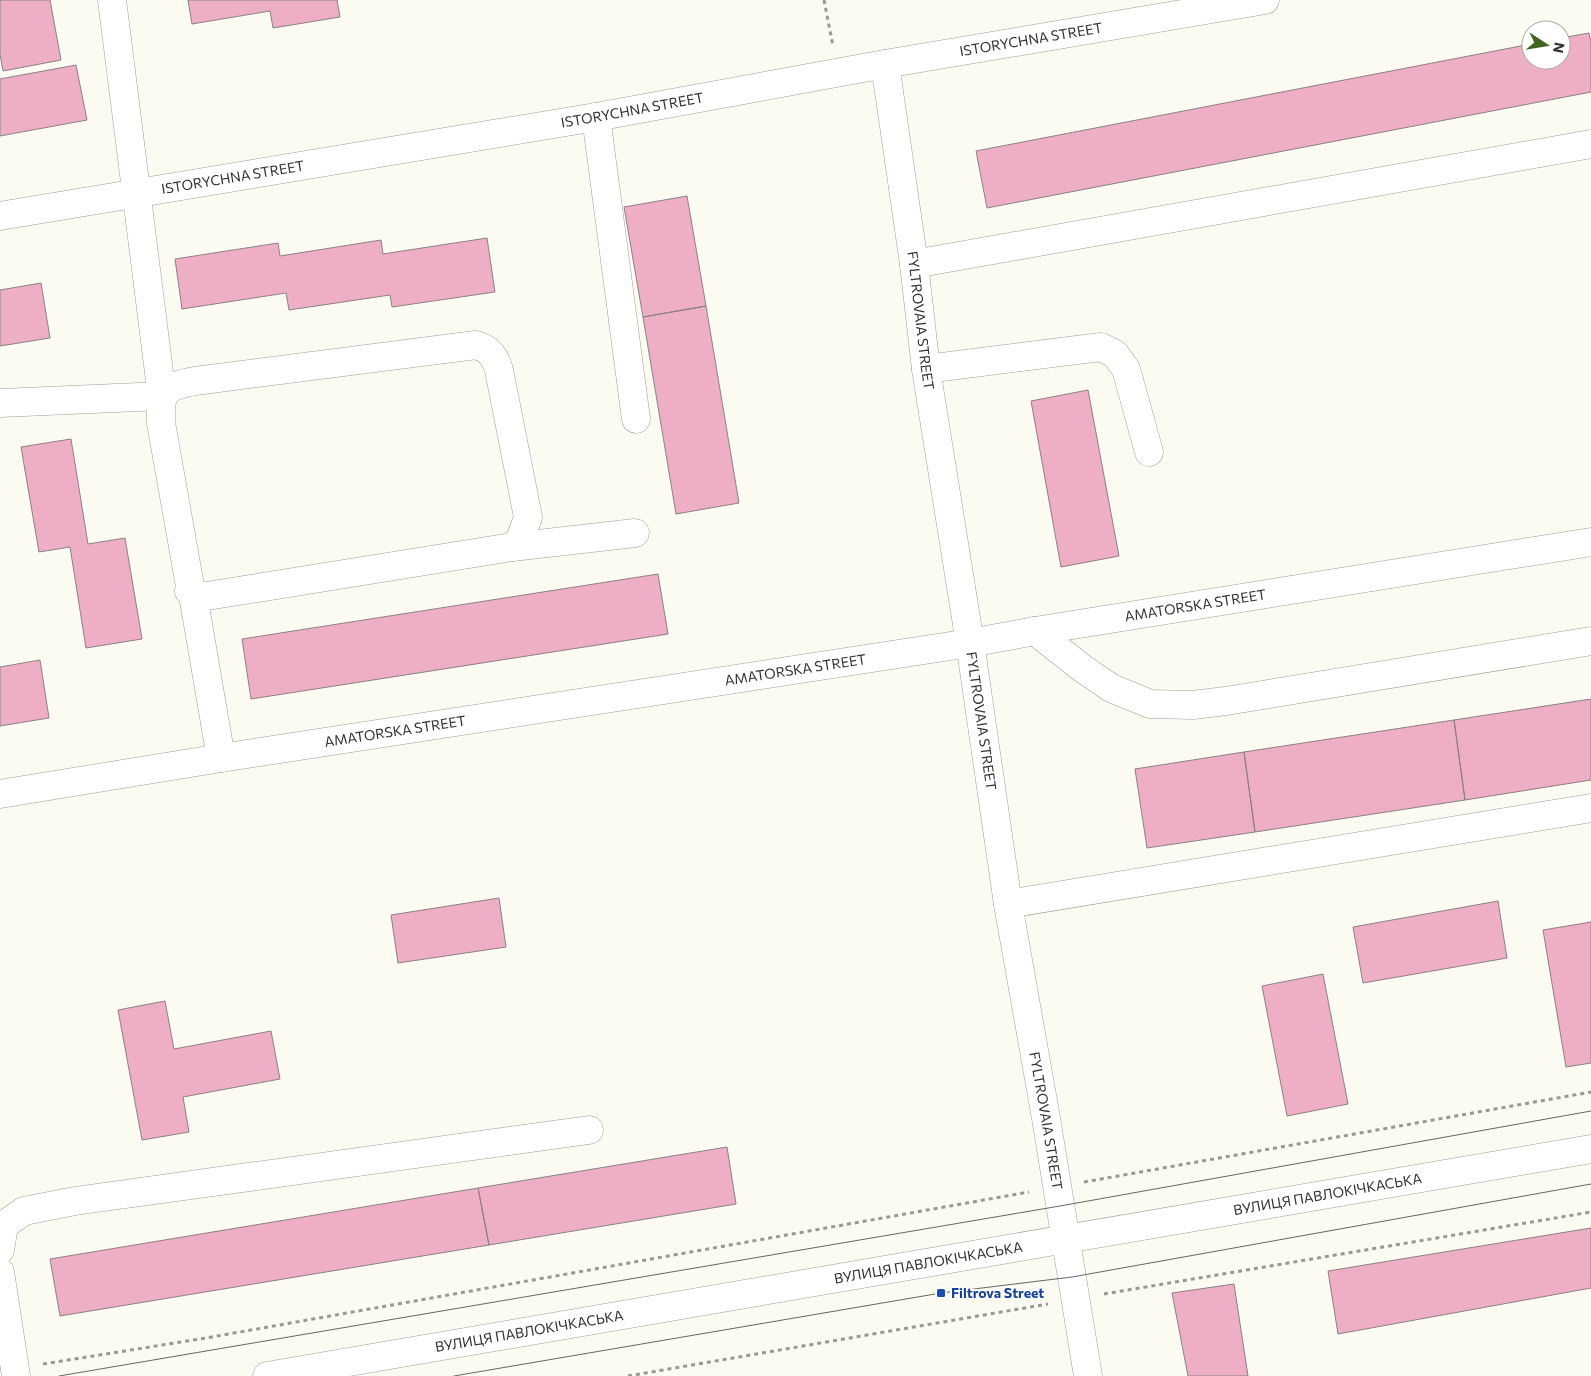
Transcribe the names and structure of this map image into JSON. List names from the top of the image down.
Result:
{
  "streets": {
    "street": [
      "ISTORYCHNA STREET",
      "FYLTROVAIA STREET",
      "AMATORSKA STREET",
      "ВУЛИЦЯ ПАВЛОКІЧКАСЬКА"
    ]
  },
  "crossings": [
    ["ISTORYCHNA STREET", "FYLTROVAIA STREET"],
    ["FYLTROVAIA STREET", "AMATORSKA STREET"],
    ["FYLTROVAIA STREET", "ВУЛИЦЯ ПАВЛОКІЧКАСЬКА"]
  ],
  "places": {
    "transit": ["Filtrova Street"]
  },
  "north": "right"
}
